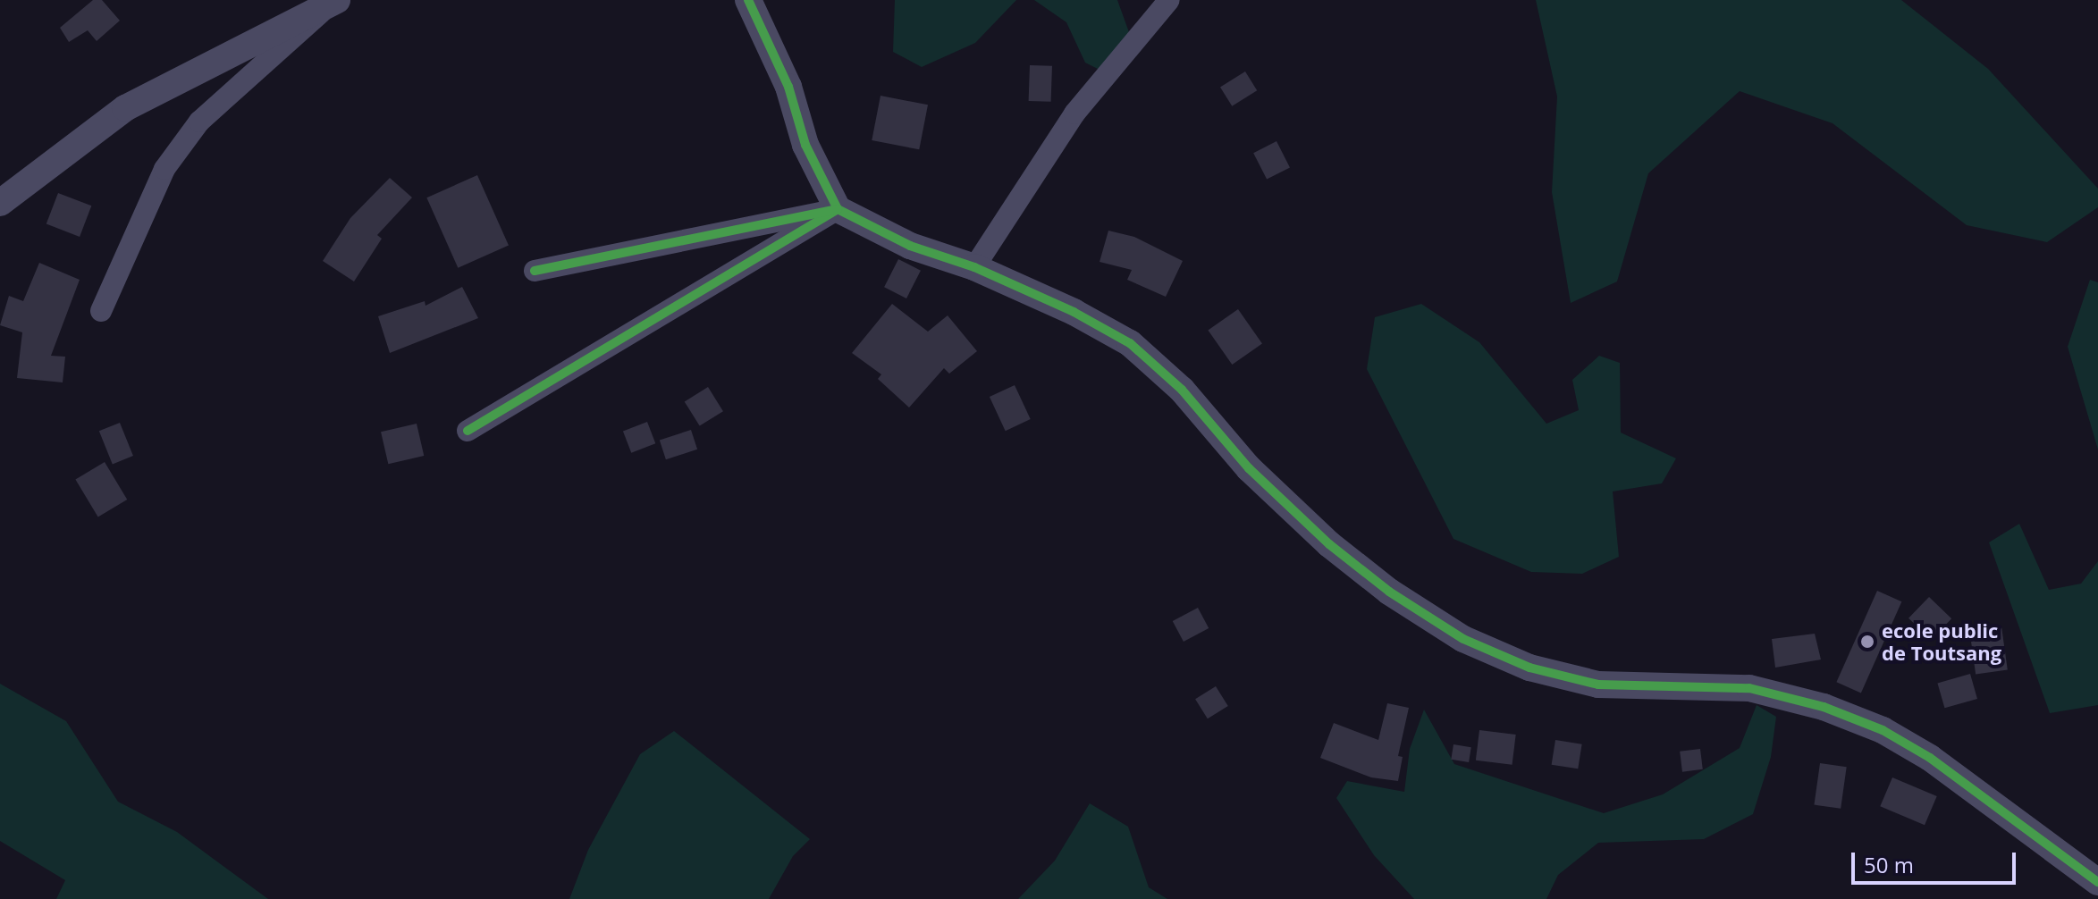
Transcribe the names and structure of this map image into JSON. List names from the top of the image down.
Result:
{
  "places": ["ecole public de Toutsang"],
  "scale_bar": "50 m"
}
